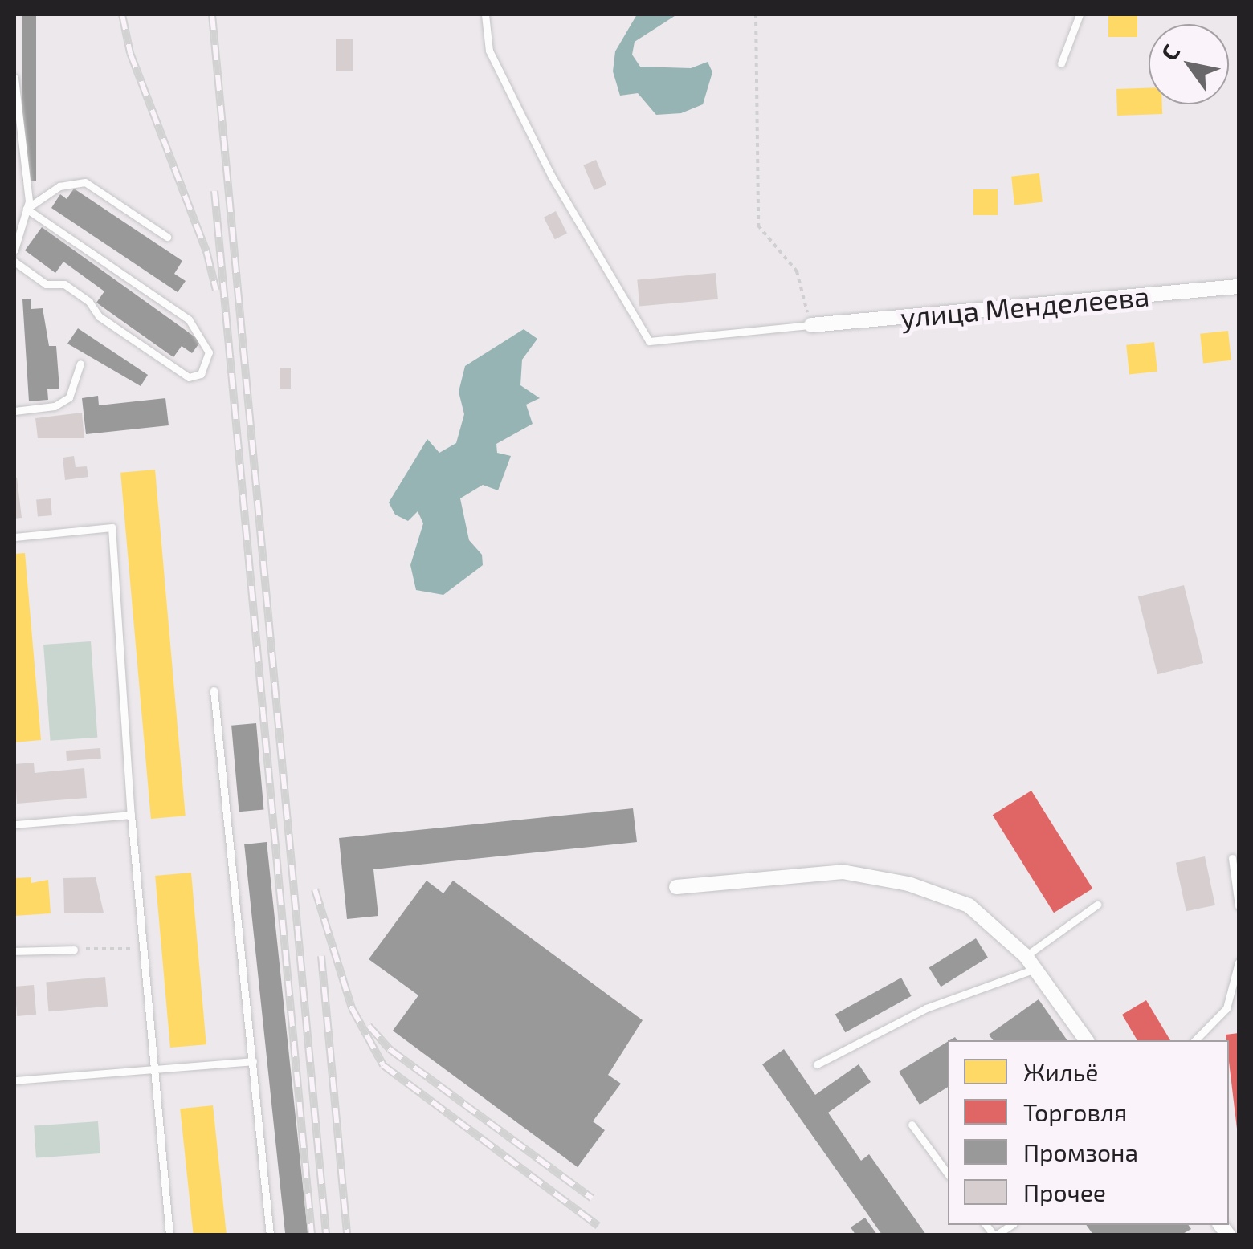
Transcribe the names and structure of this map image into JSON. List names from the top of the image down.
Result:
{
  "streets": {
    "street": ["улица Менделеева"]
  },
  "legend": [
    "Жильё",
    "Торговля",
    "Промзона",
    "Прочее"
  ],
  "north": "top left"
}
